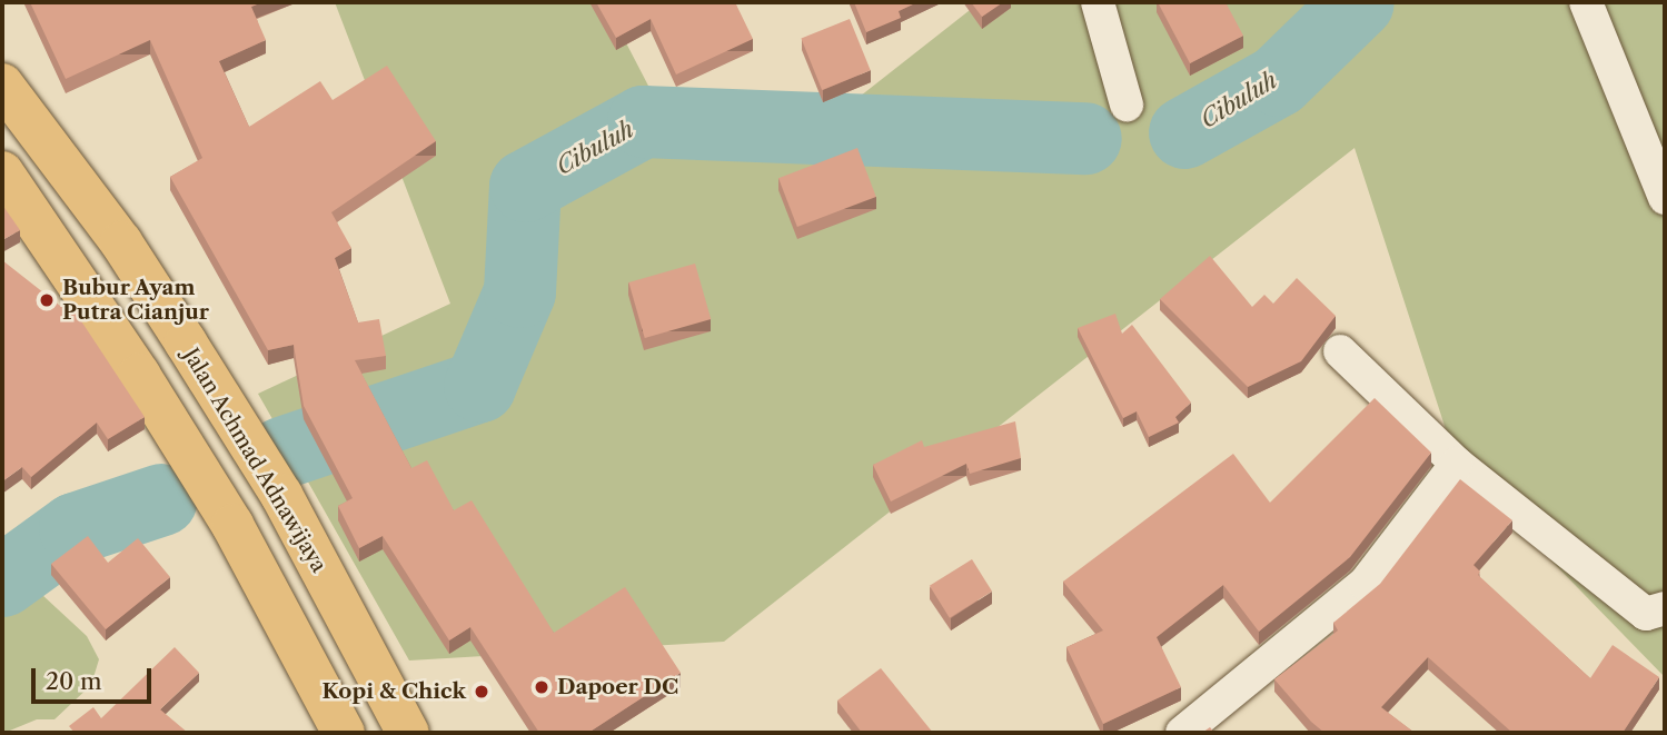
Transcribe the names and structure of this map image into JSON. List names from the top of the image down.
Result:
{
  "streets": {
    "main road": ["Jalan Achmad Adnawijaya"]
  },
  "water": ["Cibuluh"],
  "places": ["Bubur Ayam Putra Cianjur", "Dapoer DC", "Kopi & Chick"],
  "scale_bar": "20 m"
}
